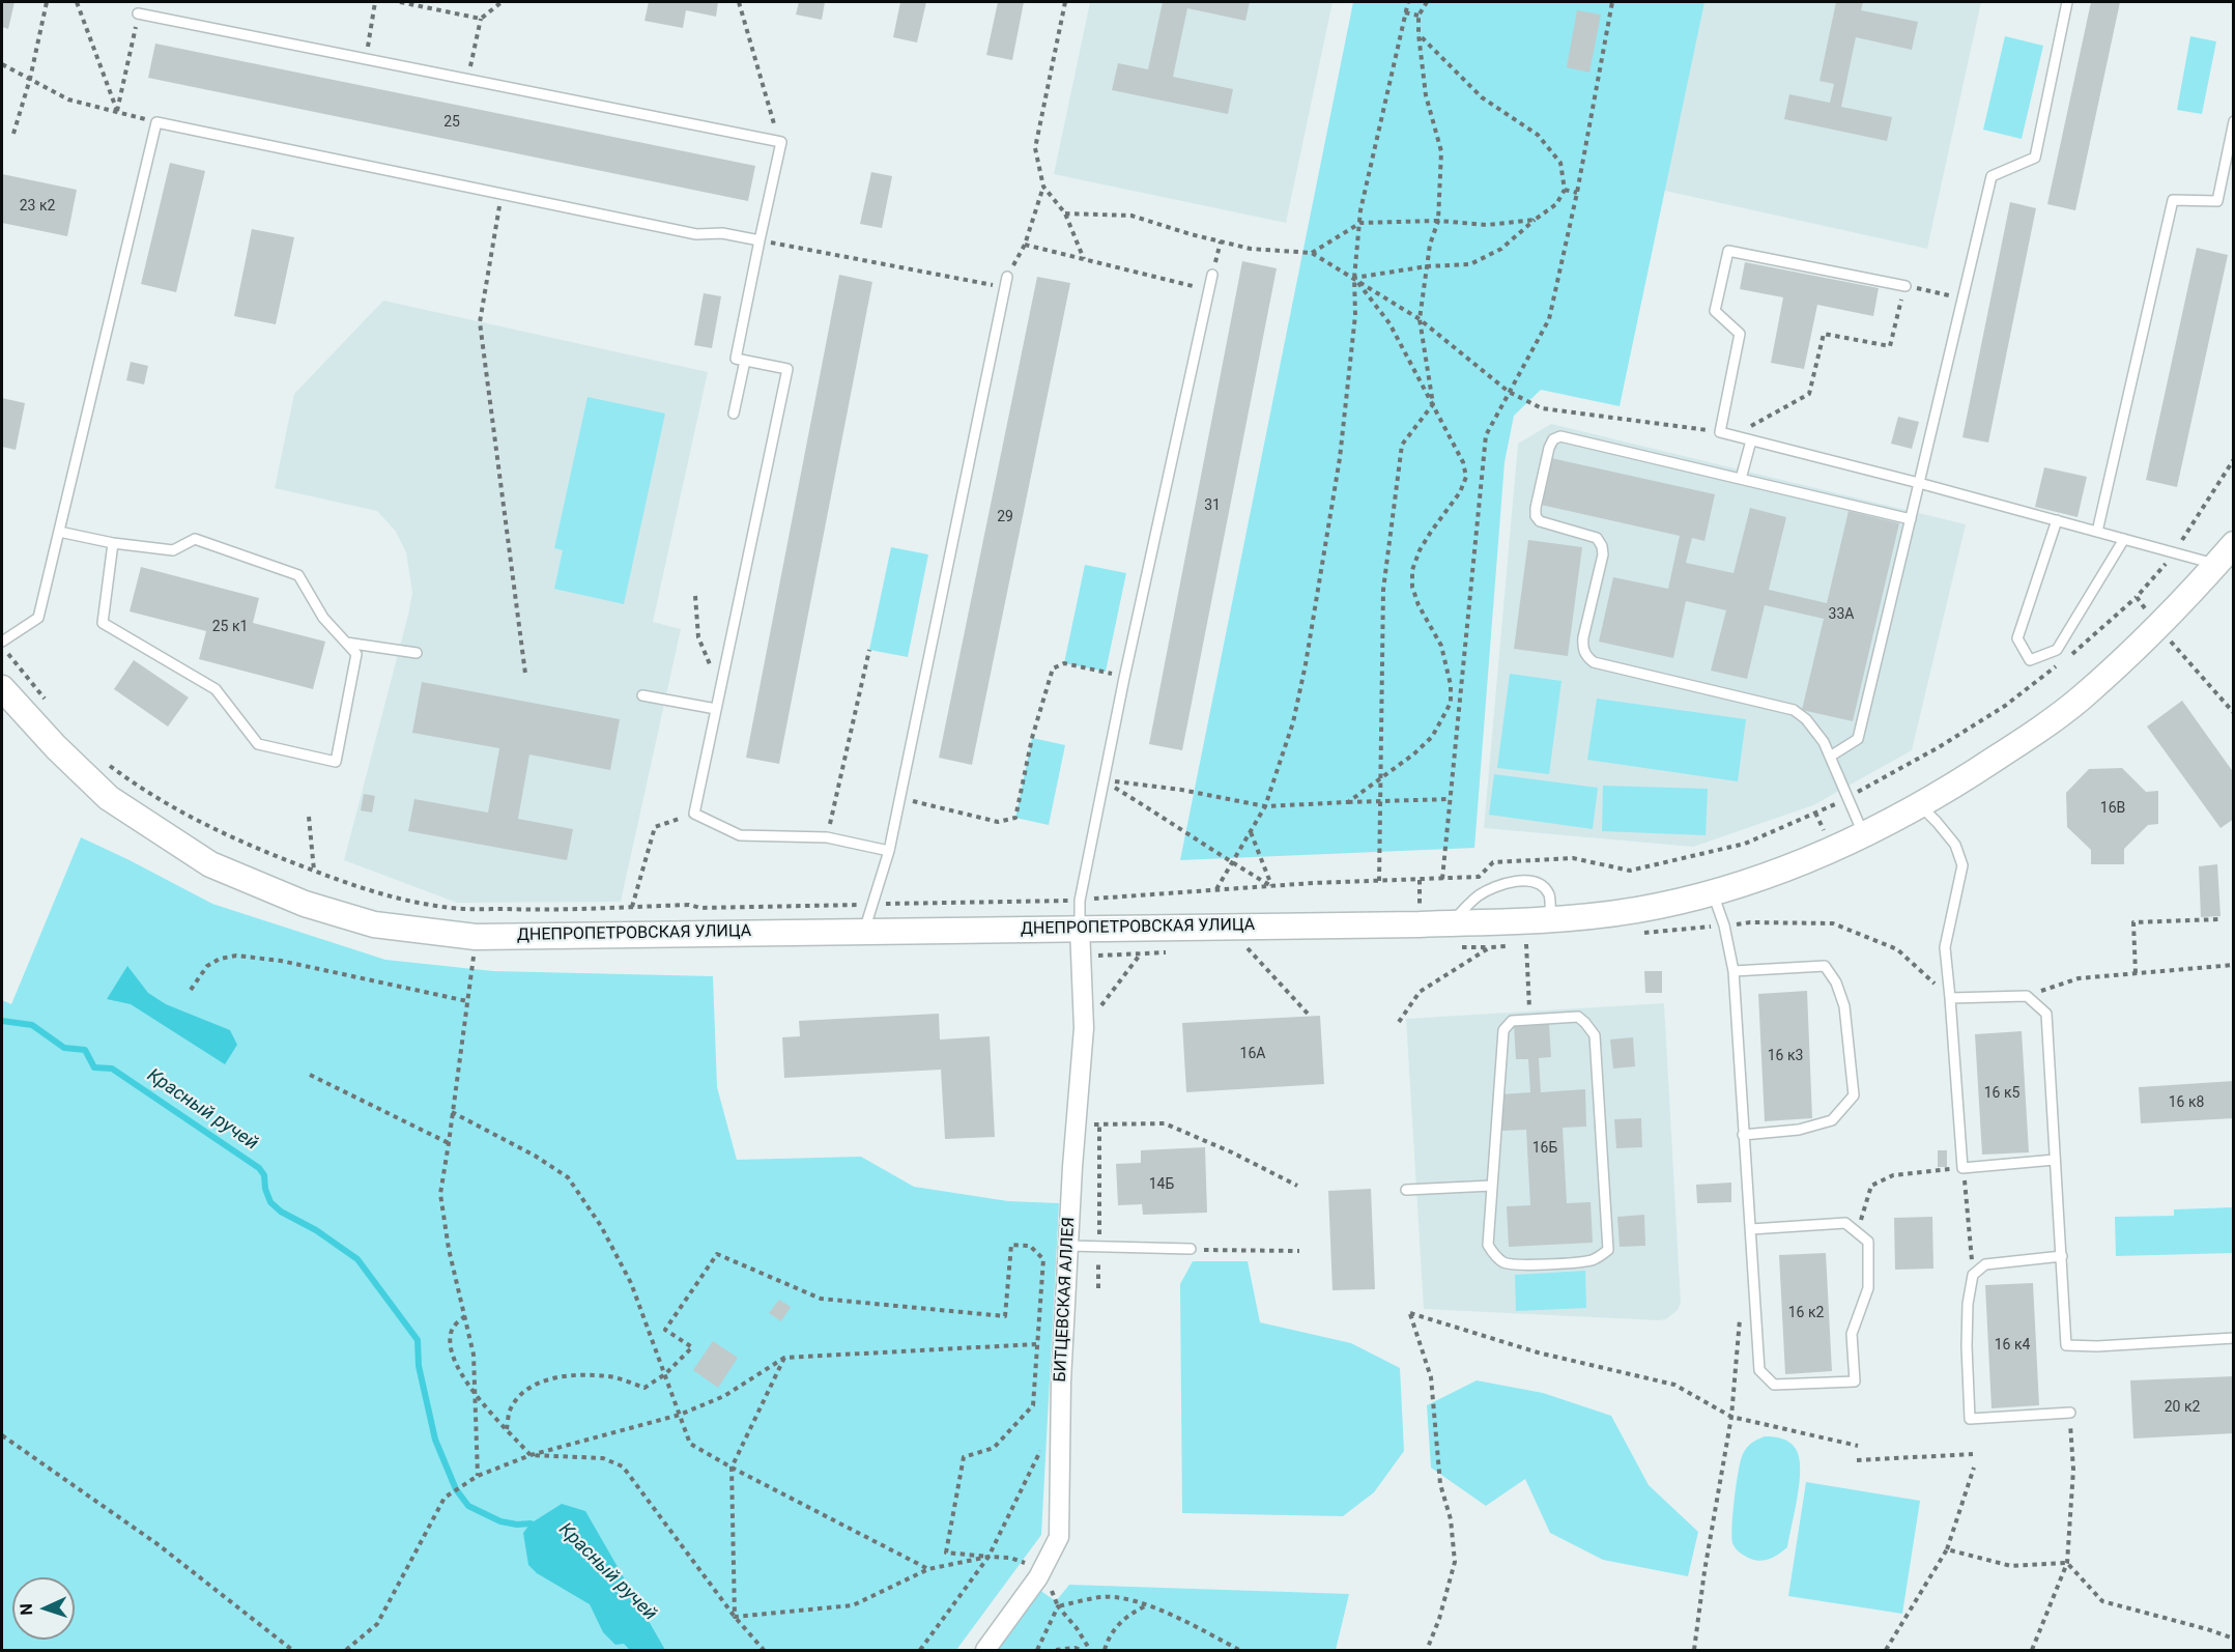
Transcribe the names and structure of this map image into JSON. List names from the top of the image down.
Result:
{
  "streets": {
    "street": ["ДНЕПРОПЕТРОВСКАЯ УЛИЦА", "БИТЦЕВСКАЯ АЛЛЕЯ"]
  },
  "crossings": [
    ["ДНЕПРОПЕТРОВСКАЯ УЛИЦА", "БИТЦЕВСКАЯ АЛЛЕЯ"]
  ],
  "water": ["Красный ручей"],
  "house_numbers": [
    "25",
    "23 к2",
    "31",
    "29",
    "33А",
    "25 к1",
    "16В",
    "16А",
    "16 к3",
    "16 к5",
    "16 к8",
    "16Б",
    "14Б",
    "16 к2",
    "16 к4",
    "20 к2"
  ],
  "north": "left"
}
